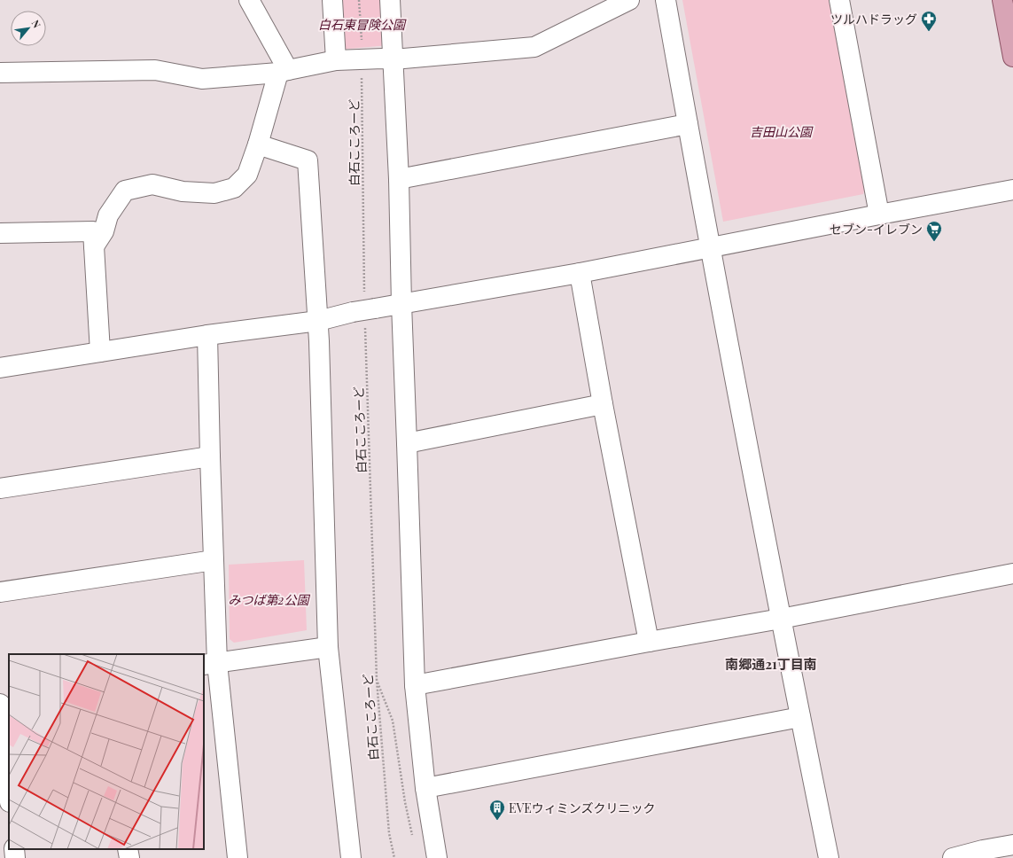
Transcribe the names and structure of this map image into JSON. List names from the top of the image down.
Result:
{
  "streets": {
    "path": ["白石こころーど"]
  },
  "districts": ["南郷通21丁目南"],
  "parks": ["白石東冒険公園", "吉田山公園", "みつば第2公園"],
  "places": {
    "pharmacy": ["ツルハドラッグ"],
    "supermarket": ["セブン-イレブン"],
    "building": ["EVEウィミンズクリニック"]
  },
  "north": "top right"
}
